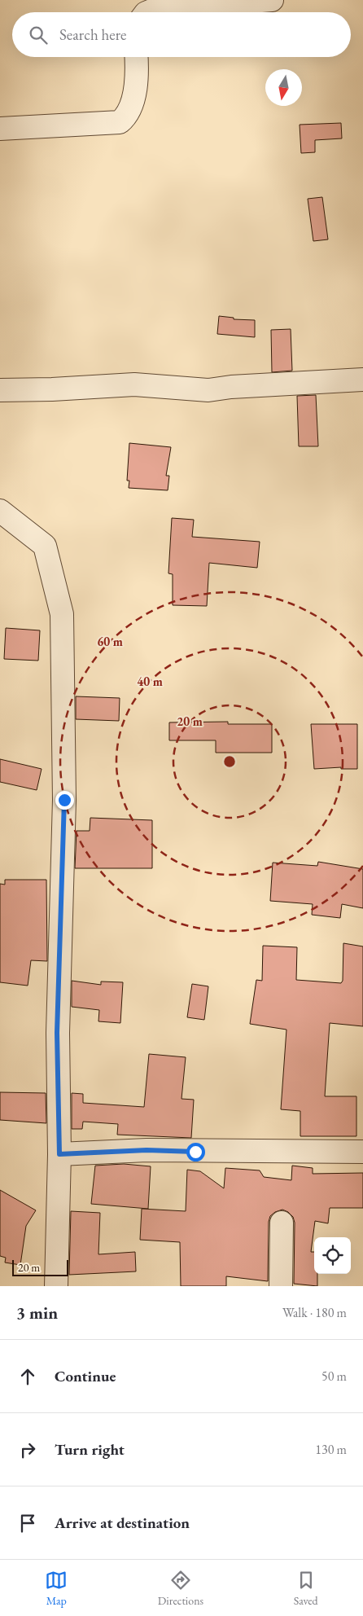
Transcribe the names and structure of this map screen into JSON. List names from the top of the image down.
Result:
{
  "scale_bar": "20 m",
  "north": "bottom",
  "page": {
    "search": "Search here",
    "scale": "20 m",
    "heading": ["3 min", "Walk · 180 m"],
    "list": [
      ["Continue", "50 m"],
      ["Turn right", "130 m"],
      "Arrive at destination"
    ],
    "nav": ["Map", "Directions", "Saved"]
  },
  "rings": ["60 m", "40 m", "20 m"]
}
